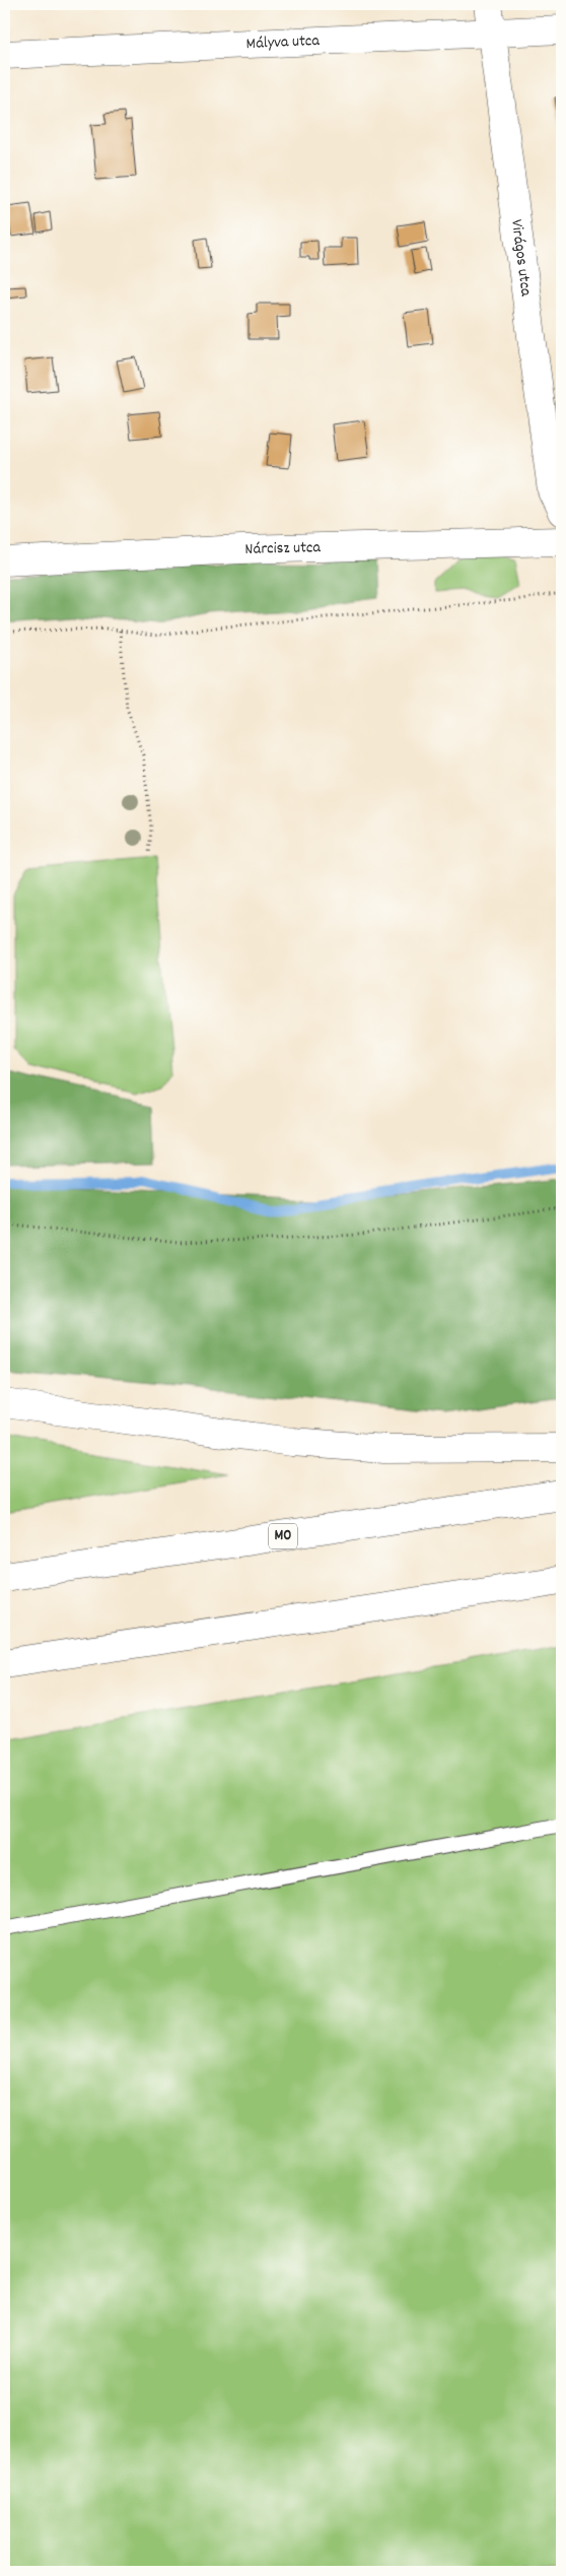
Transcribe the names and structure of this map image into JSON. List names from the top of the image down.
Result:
{
  "streets": {
    "main road": [
      "Mályva utca",
      "Virágos utca",
      "Nárcisz utca",
      "M0"
    ]
  },
  "crossings": [
    ["Mályva utca", "Virágos utca"]
  ]
}
